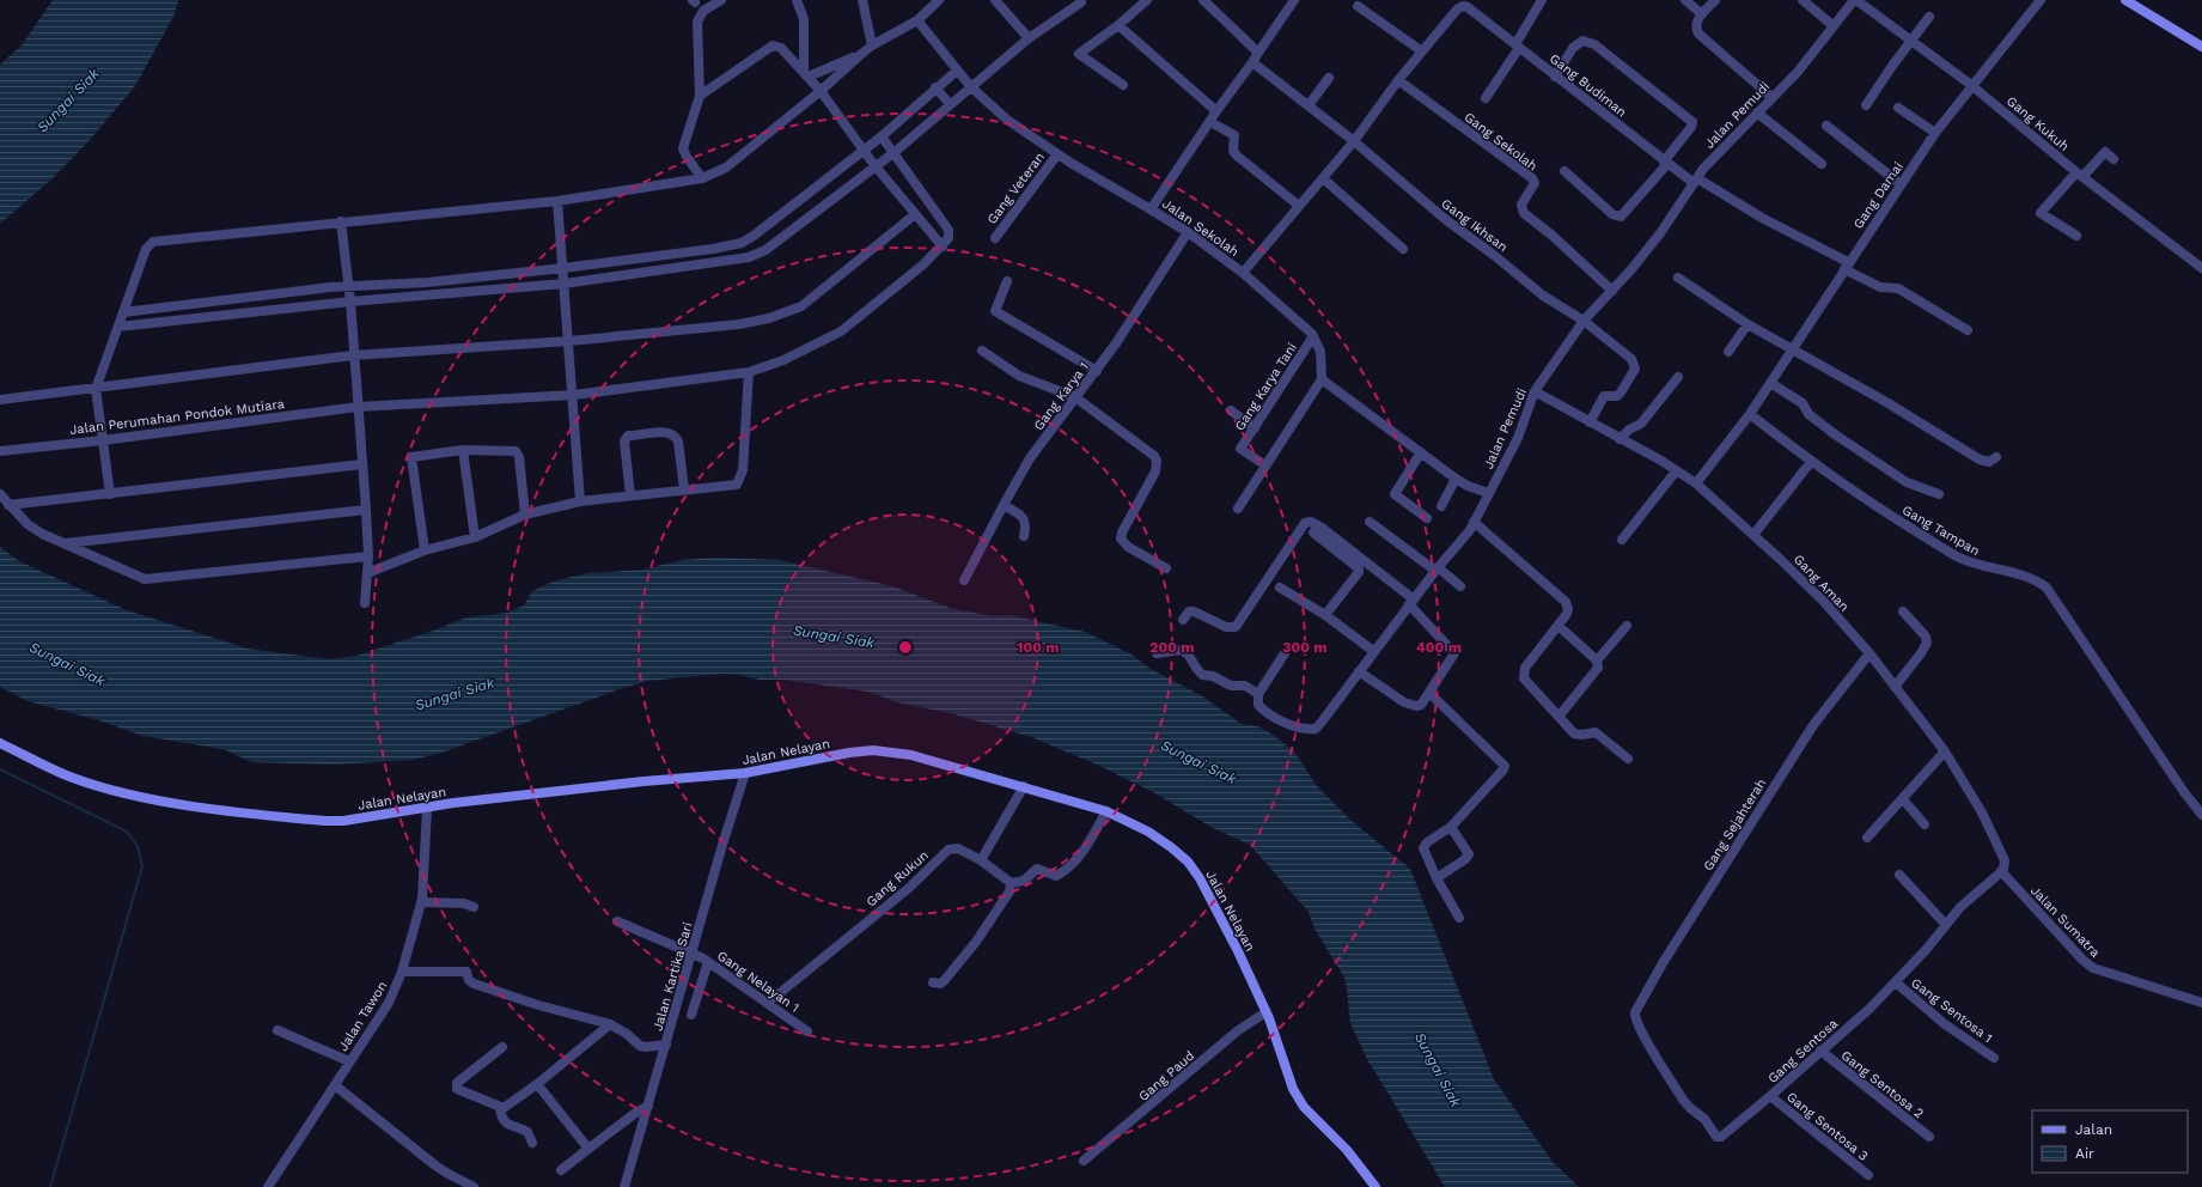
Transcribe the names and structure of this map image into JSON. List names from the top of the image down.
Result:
{
  "streets": {
    "main road": ["Jalan Nelayan"],
    "street": [
      "Gang Budiman",
      "Jalan Pemudi",
      "Gang Kukuh",
      "Gang Sekolah",
      "Gang Veteran",
      "Gang Damai",
      "Gang Ikhsan",
      "Jalan Sekolah",
      "Gang Karya Tani",
      "Gang Karya 1",
      "Jalan Perumahan Pondok Mutiara",
      "Gang Tampan",
      "Gang Aman",
      "Gang Sejahterah",
      "Gang Rukun",
      "Jalan Sumatra",
      "Jalan Kartika Sari",
      "Gang Nelayan 1",
      "Gang Sentosa 1",
      "Jalan Tawon",
      "Gang Sentosa",
      "Gang Paud",
      "Gang Sentosa 2",
      "Gang Sentosa 3"
    ]
  },
  "crossings": [
    ["Gang Budiman", "Jalan Pemudi"],
    ["Gang Budiman", "Gang Damai"],
    ["Gang Budiman", "Jalan Sekolah"],
    ["Jalan Pemudi", "Gang Kukuh"],
    ["Jalan Pemudi", "Gang Sekolah"],
    ["Jalan Pemudi", "Gang Ikhsan"],
    ["Jalan Pemudi", "Gang Aman"],
    ["Gang Kukuh", "Gang Damai"],
    ["Gang Sekolah", "Jalan Sekolah"],
    ["Gang Veteran", "Jalan Sekolah"],
    ["Gang Damai", "Gang Tampan"],
    ["Gang Damai", "Gang Aman"],
    ["Gang Ikhsan", "Jalan Sekolah"],
    ["Gang Ikhsan", "Gang Aman"],
    ["Jalan Sekolah", "Gang Karya 1"],
    ["Gang Aman", "Gang Sejahterah"],
    ["Gang Aman", "Jalan Sumatra"],
    ["Gang Aman", "Gang Sentosa"],
    ["Jalan Nelayan", "Jalan Kartika Sari"],
    ["Jalan Nelayan", "Jalan Tawon"],
    ["Jalan Nelayan", "Gang Paud"],
    ["Gang Sejahterah", "Gang Sentosa"],
    ["Gang Rukun", "Gang Nelayan 1"],
    ["Jalan Sumatra", "Gang Sentosa"],
    ["Jalan Kartika Sari", "Gang Nelayan 1"],
    ["Gang Sentosa 1", "Gang Sentosa"],
    ["Gang Sentosa", "Gang Sentosa 2"],
    ["Gang Sentosa", "Gang Sentosa 3"]
  ],
  "water": ["Sungai Siak"],
  "legend": ["Jalan", "Air"],
  "rings": [
    "100 m",
    "200 m",
    "300 m",
    "400 m"
  ]
}
